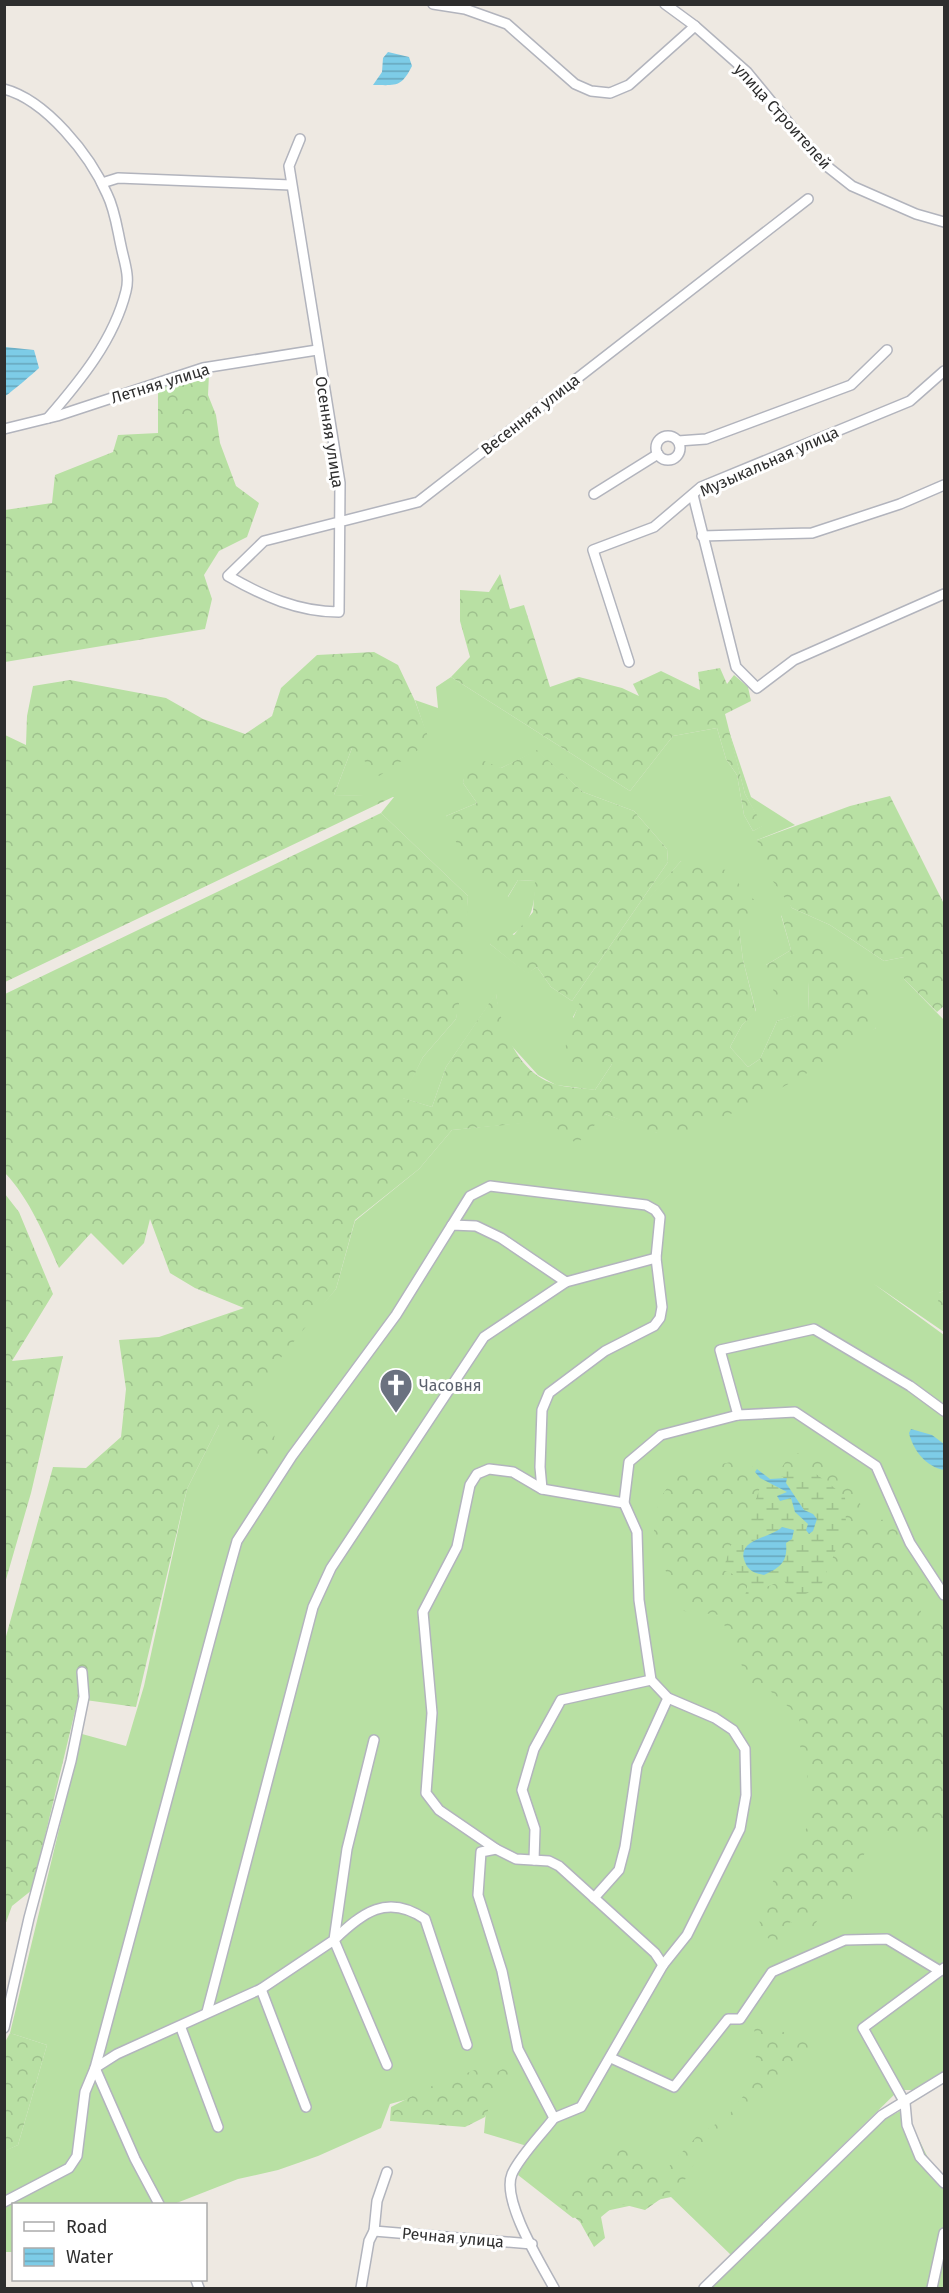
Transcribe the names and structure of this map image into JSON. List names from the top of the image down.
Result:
{
  "streets": {
    "street": [
      "улица Строителей",
      "Летняя улица",
      "Весенняя улица",
      "Осенняя улица",
      "Музыкальная улица",
      "Речная улица"
    ]
  },
  "crossings": [
    ["Летняя улица", "Осенняя улица"],
    ["Весенняя улица", "Осенняя улица"]
  ],
  "places": {
    "church": ["Часовня"]
  },
  "legend": ["Road", "Water"]
}
